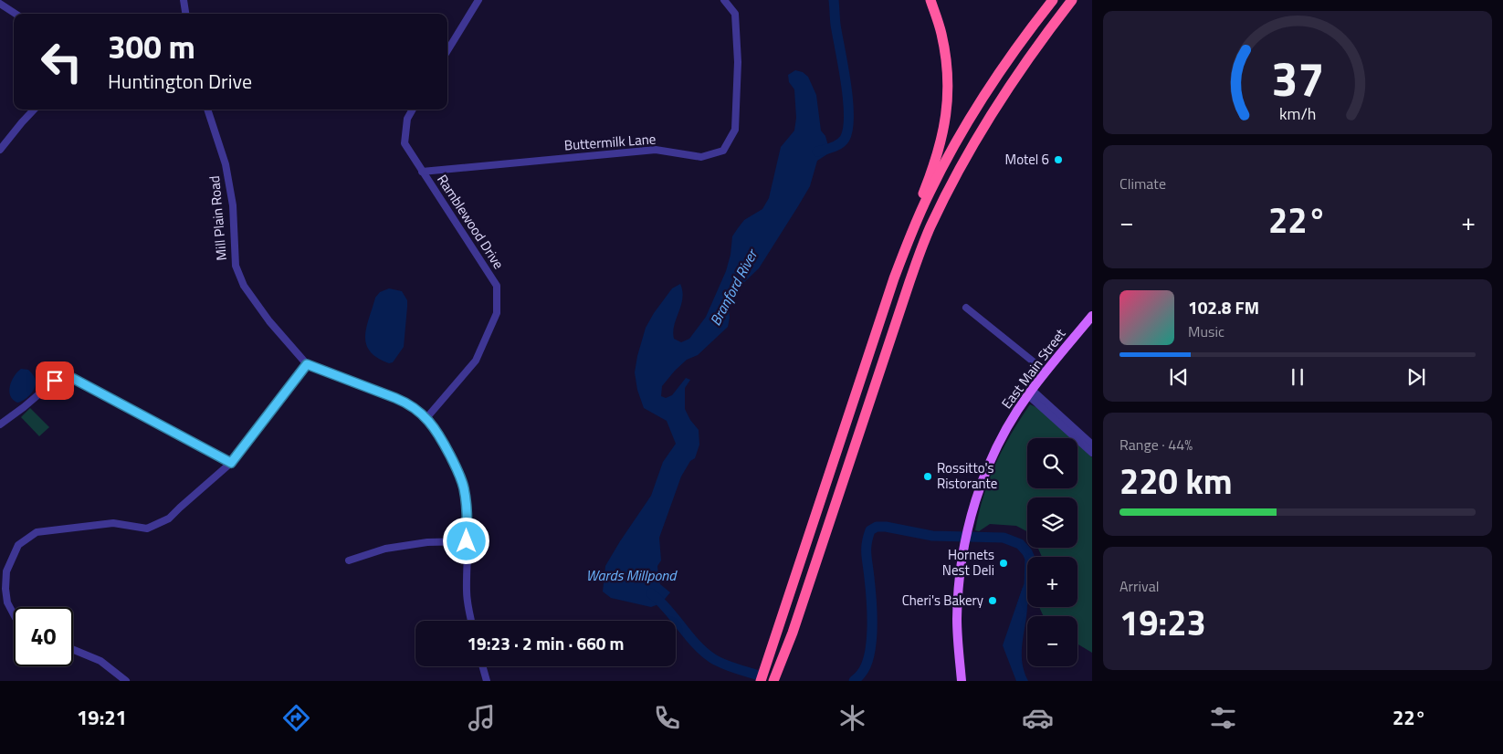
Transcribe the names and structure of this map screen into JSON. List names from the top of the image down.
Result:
{
  "streets": {
    "main road": ["East Main Street"],
    "street": ["Buttermilk Lane", "Mill Plain Road", "Ramblewood Drive"]
  },
  "crossings": [
    ["Buttermilk Lane", "Ramblewood Drive"],
    ["Mill Plain Road", "Ramblewood Drive"]
  ],
  "water": ["Branford River", "Wards Millpond"],
  "places": [
    "Motel 6",
    "Rossitto's Ristorante",
    "Hornets Nest Deli",
    "Cheri's Bakery"
  ],
  "page": {
    "turn": ["300 m", "Huntington Drive"],
    "tile": [
      "Climate",
      ["Range · 44%", "220 km"],
      ["Arrival", "19:23"]
    ],
    "heat": ["−", "22°", "+"],
    "song": ["102.8 FM", "Music"],
    "map_buttons": ["+", "−"],
    "limit": "40",
    "trip": "19:23 · 2 min · 660 m",
    "tabs": ["19:21", "22°"],
    "gauge": ["37", "km/h"]
  }
}
